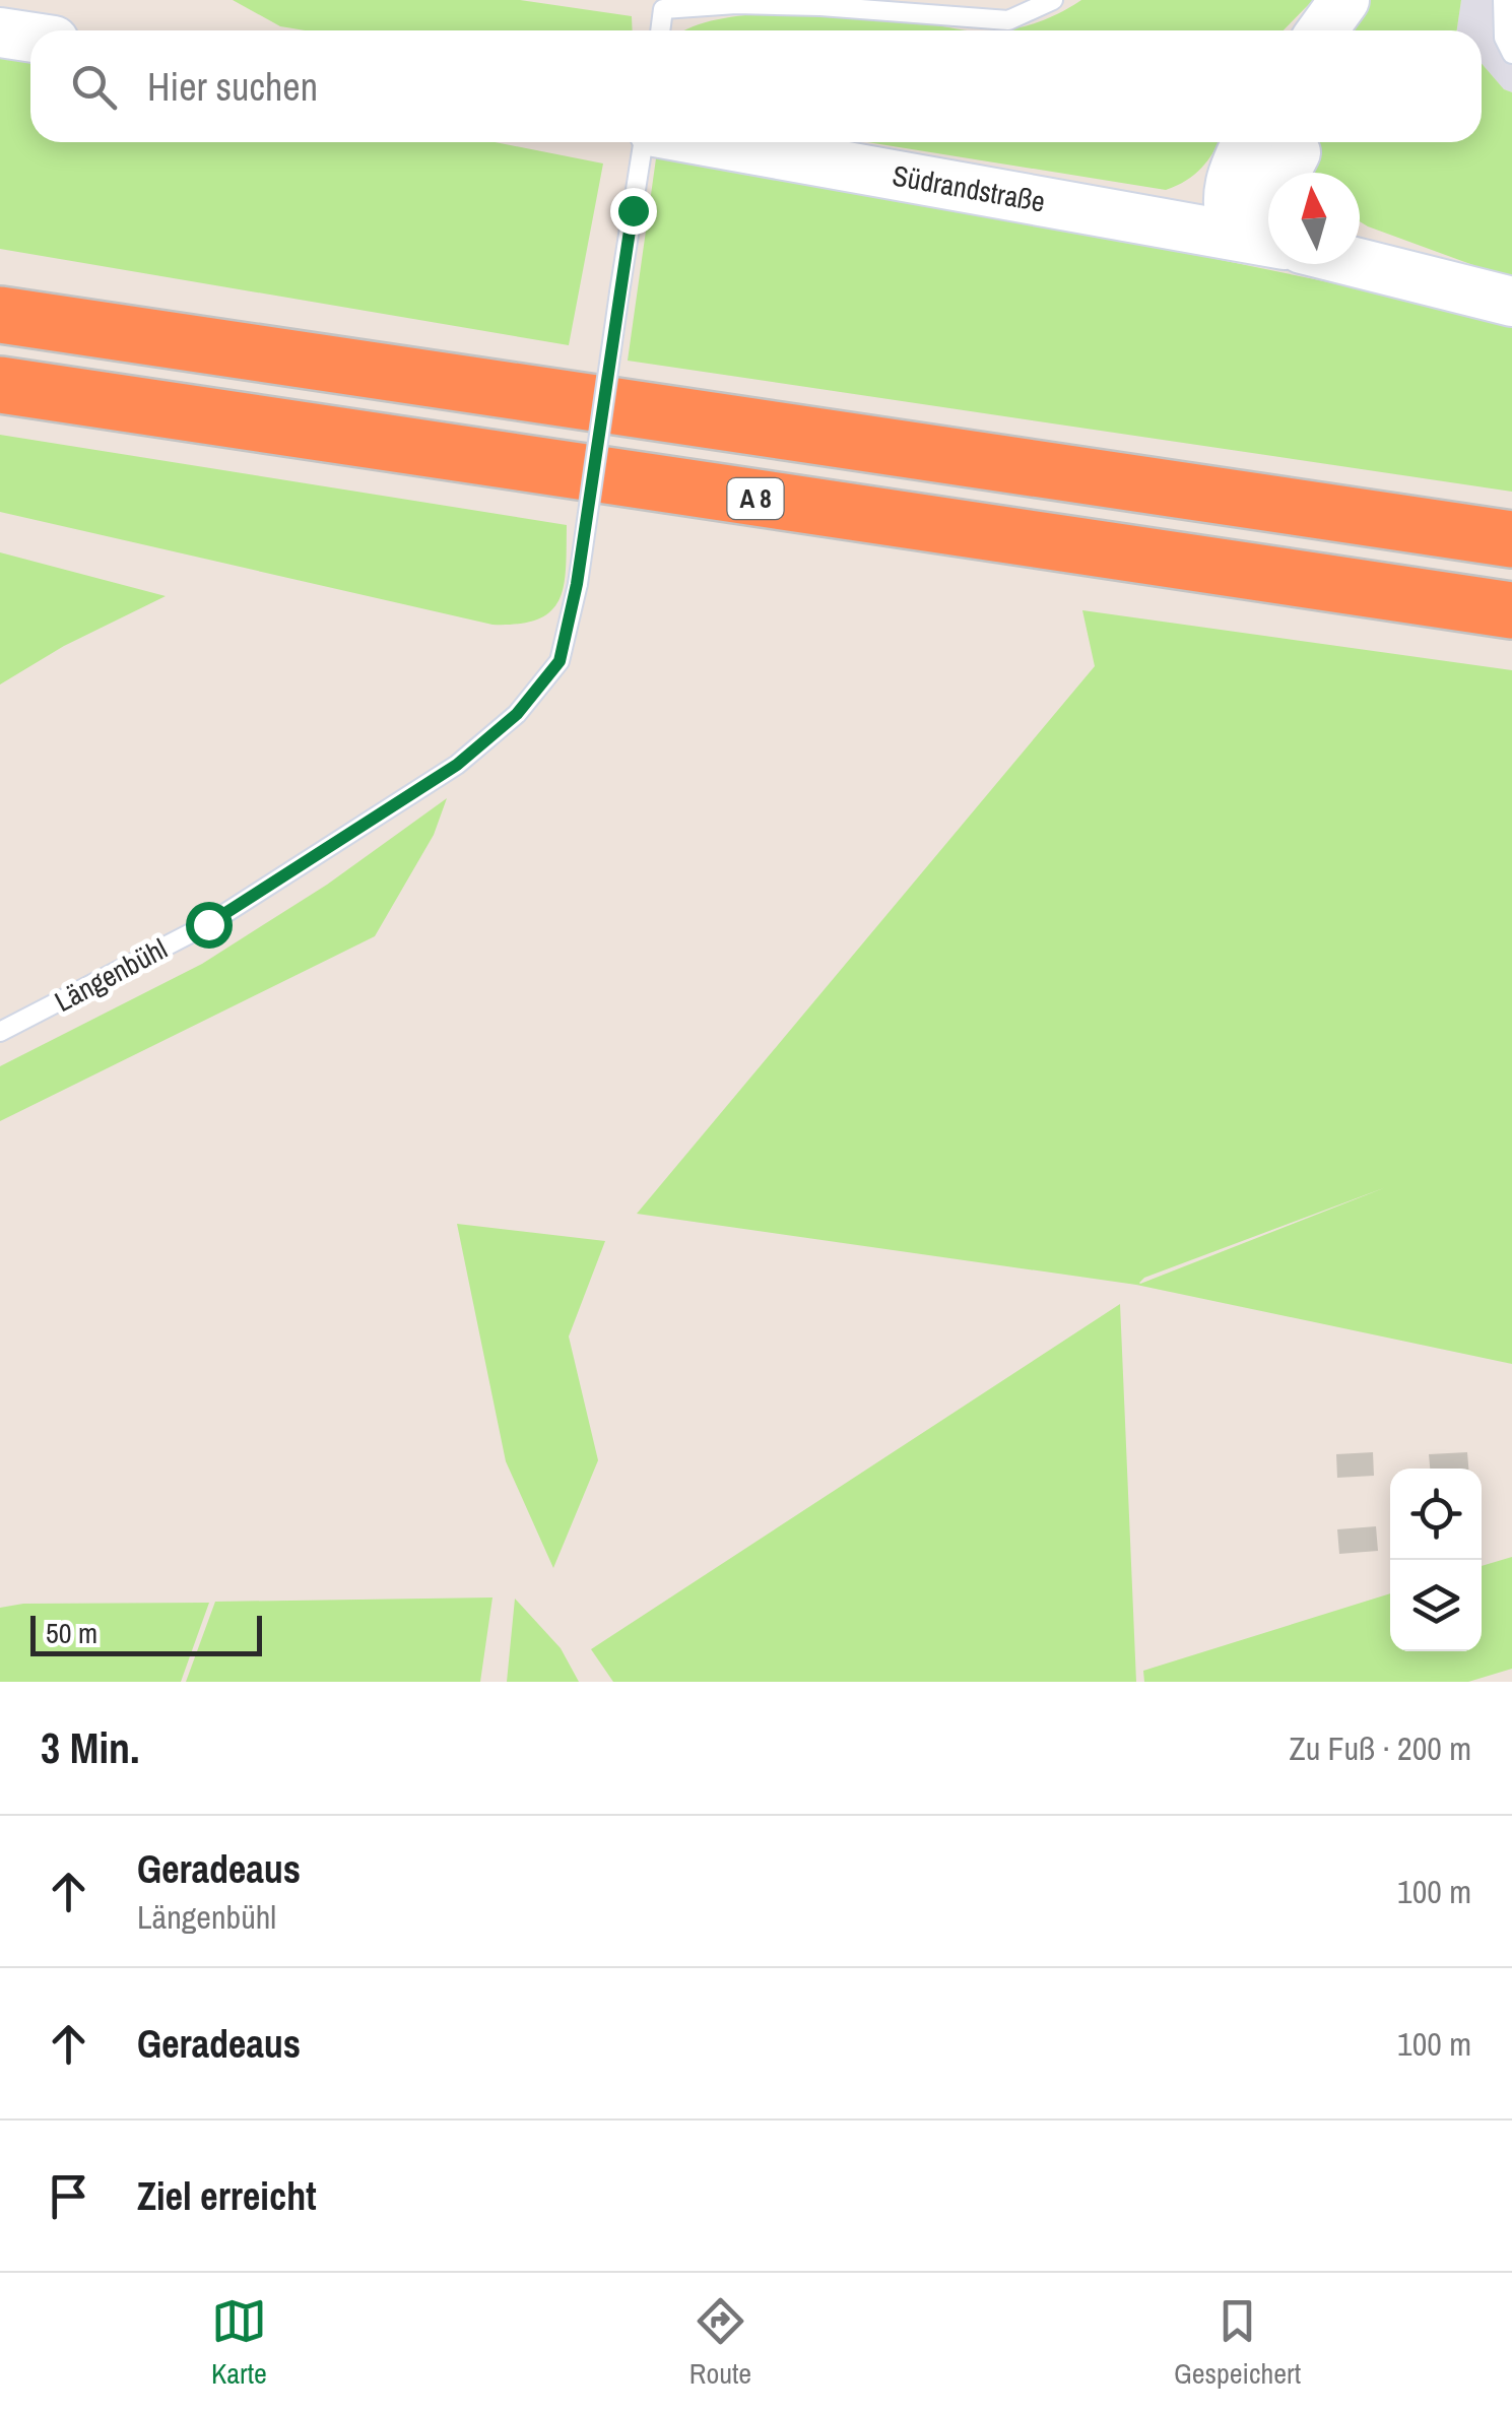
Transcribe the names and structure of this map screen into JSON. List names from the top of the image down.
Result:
{
  "streets": {
    "highway": ["A 8"],
    "main road": ["Südrandstraße"],
    "lane": ["Längenbühl"]
  },
  "scale_bar": "50 m",
  "north": "top",
  "page": {
    "search": "Hier suchen",
    "scale": "50 m",
    "heading": ["3 Min.", "Zu Fuß · 200 m"],
    "list": [
      ["Geradeaus", "Längenbühl", "100 m"],
      ["Geradeaus", "100 m"],
      "Ziel erreicht"
    ],
    "nav": ["Karte", "Route", "Gespeichert"]
  }
}
